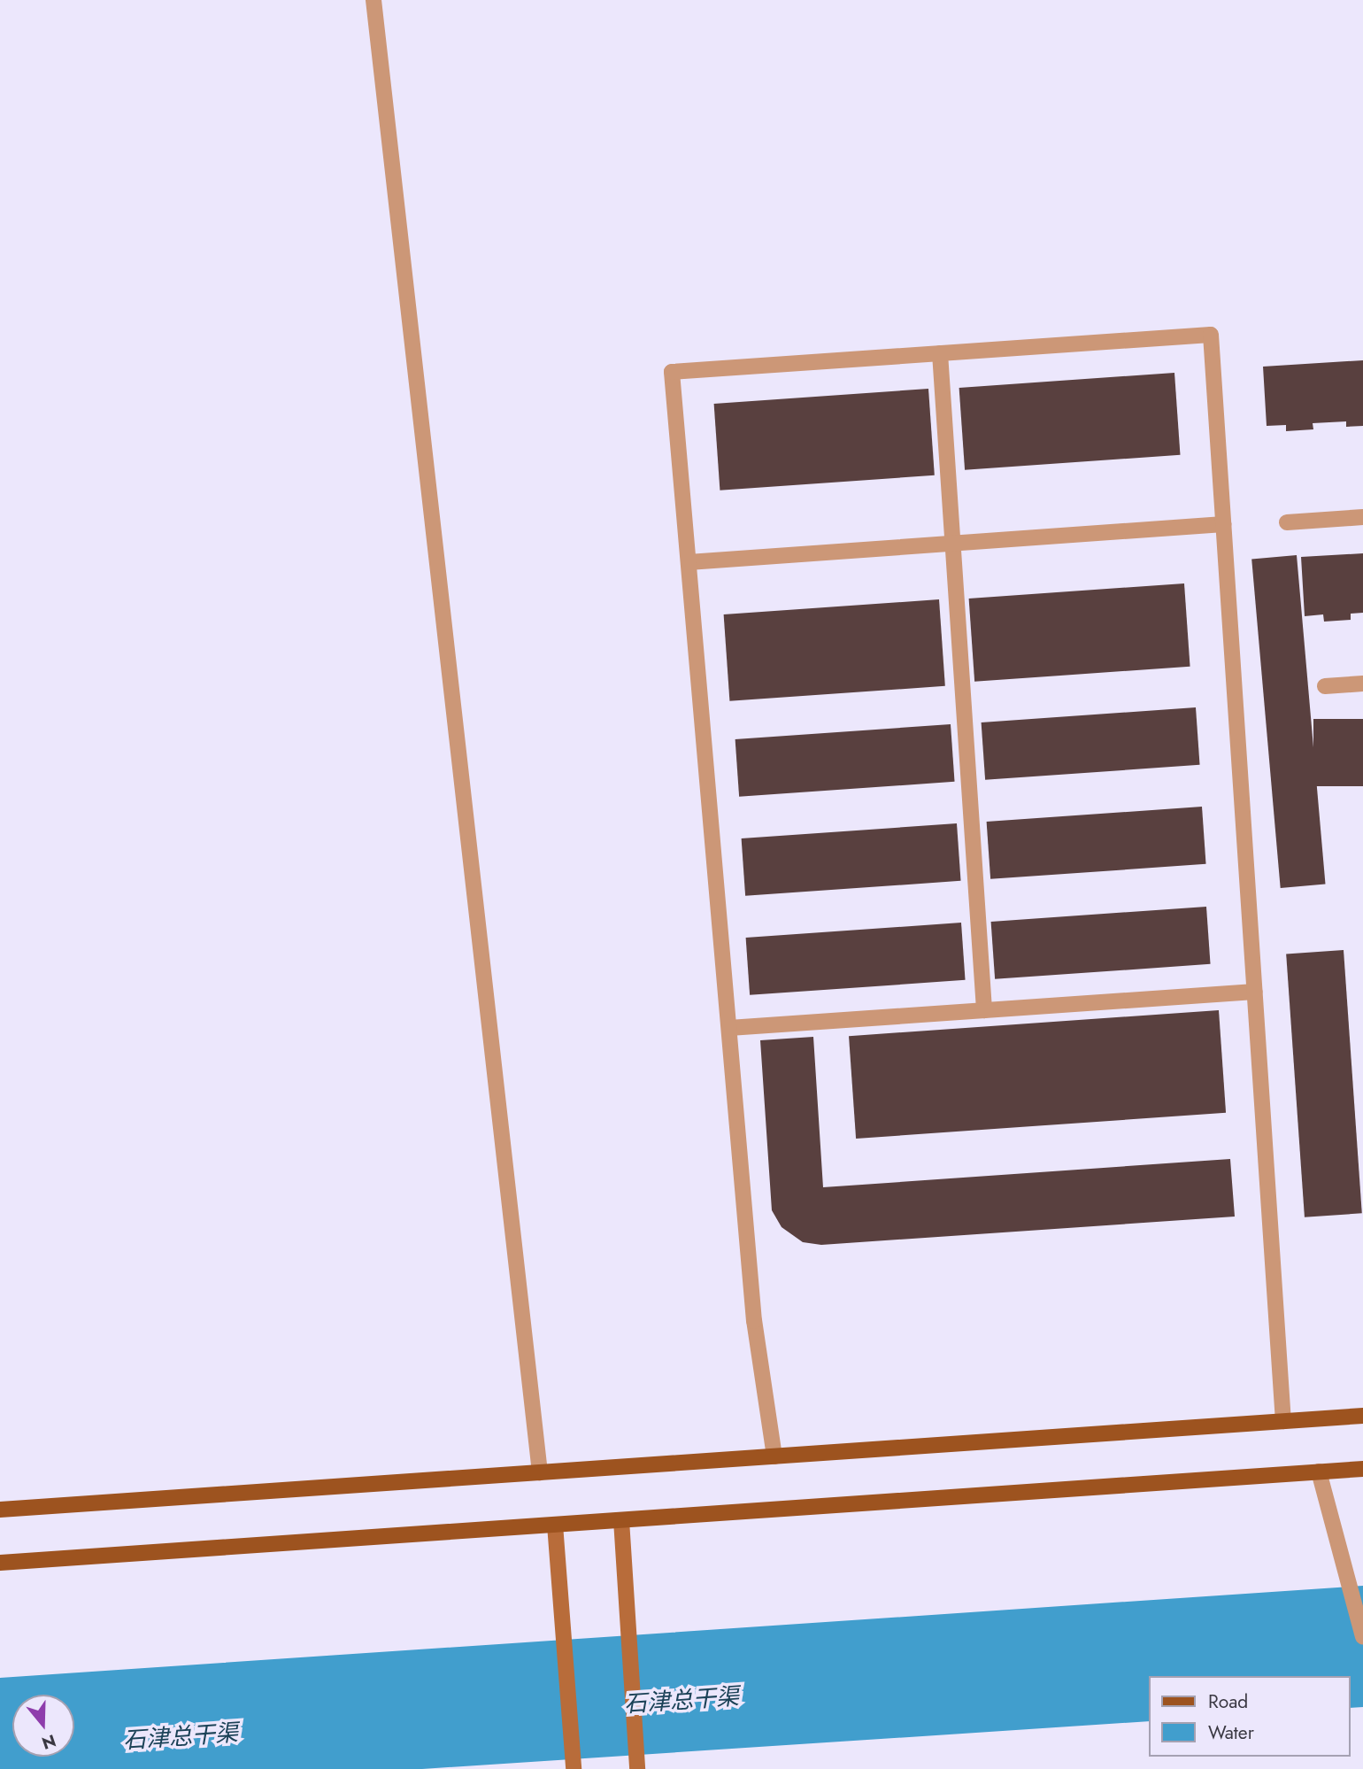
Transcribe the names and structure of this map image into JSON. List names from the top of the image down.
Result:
{
  "water": ["石津总干渠"],
  "legend": ["Road", "Water"],
  "north": "bottom"
}
